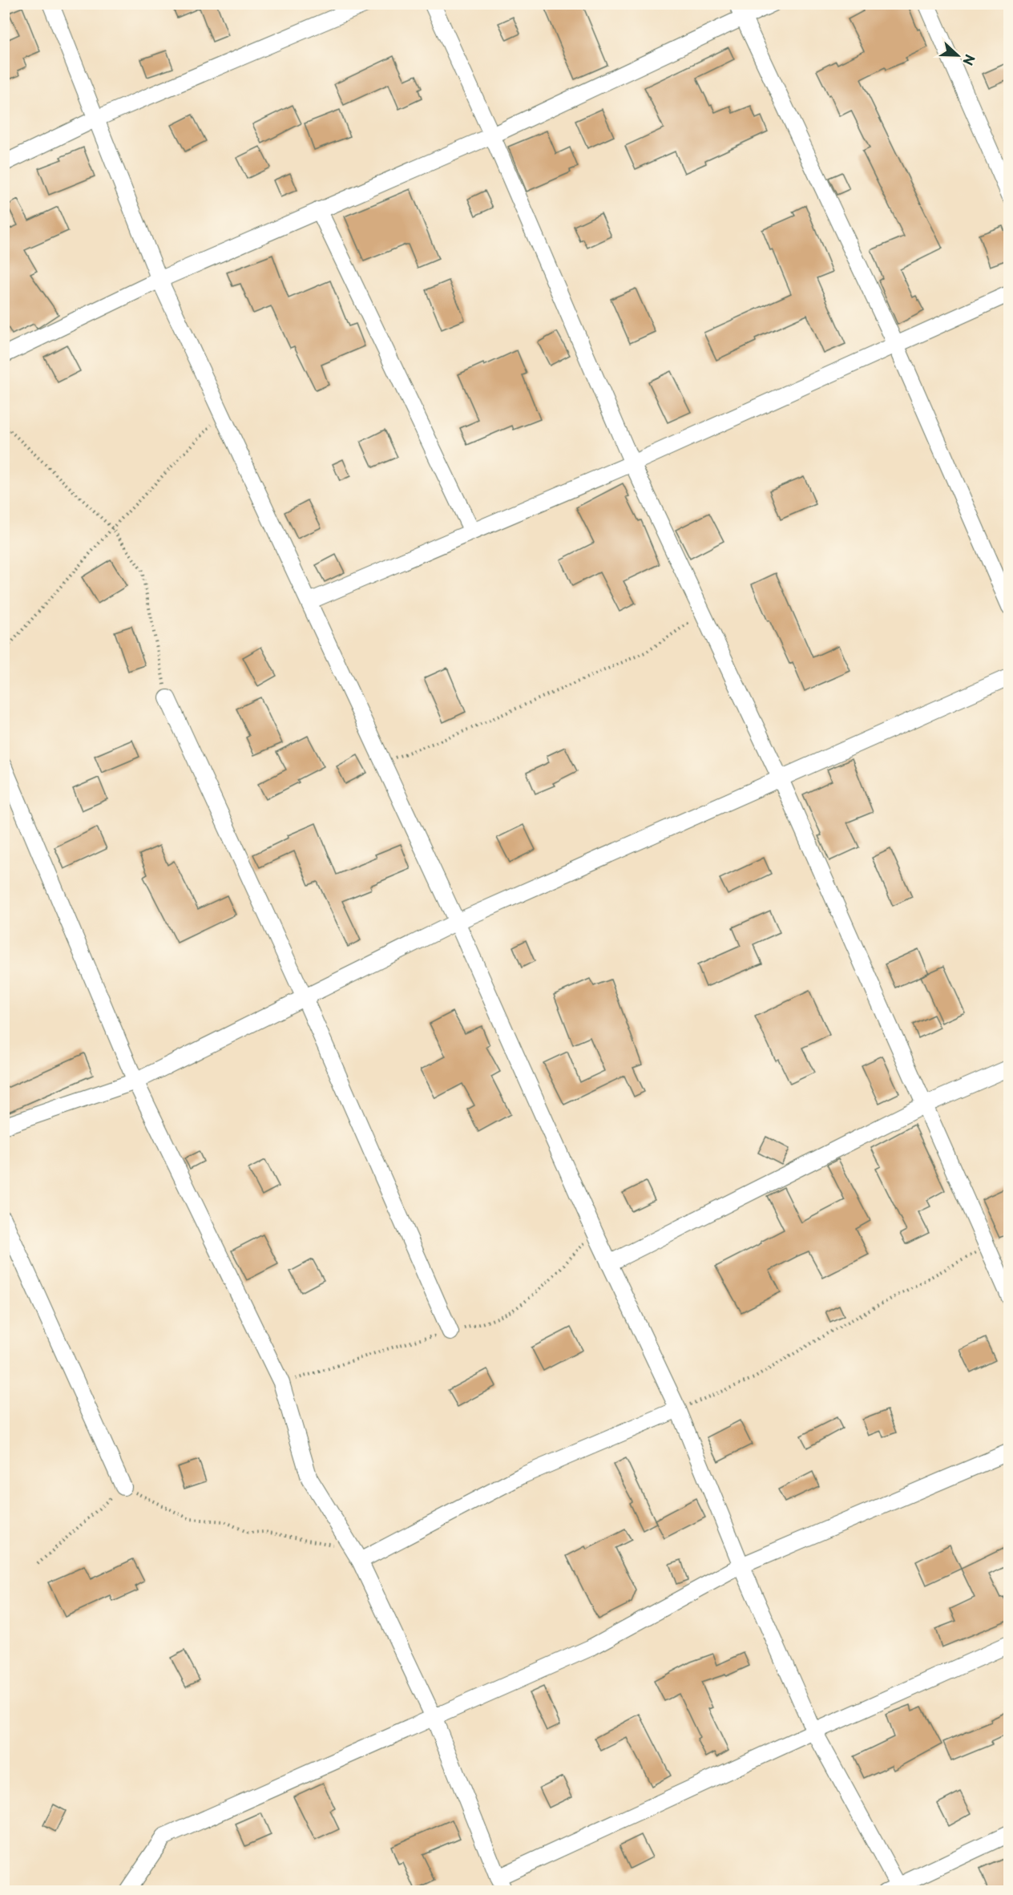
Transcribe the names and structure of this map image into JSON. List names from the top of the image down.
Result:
{
  "north": "right"
}
